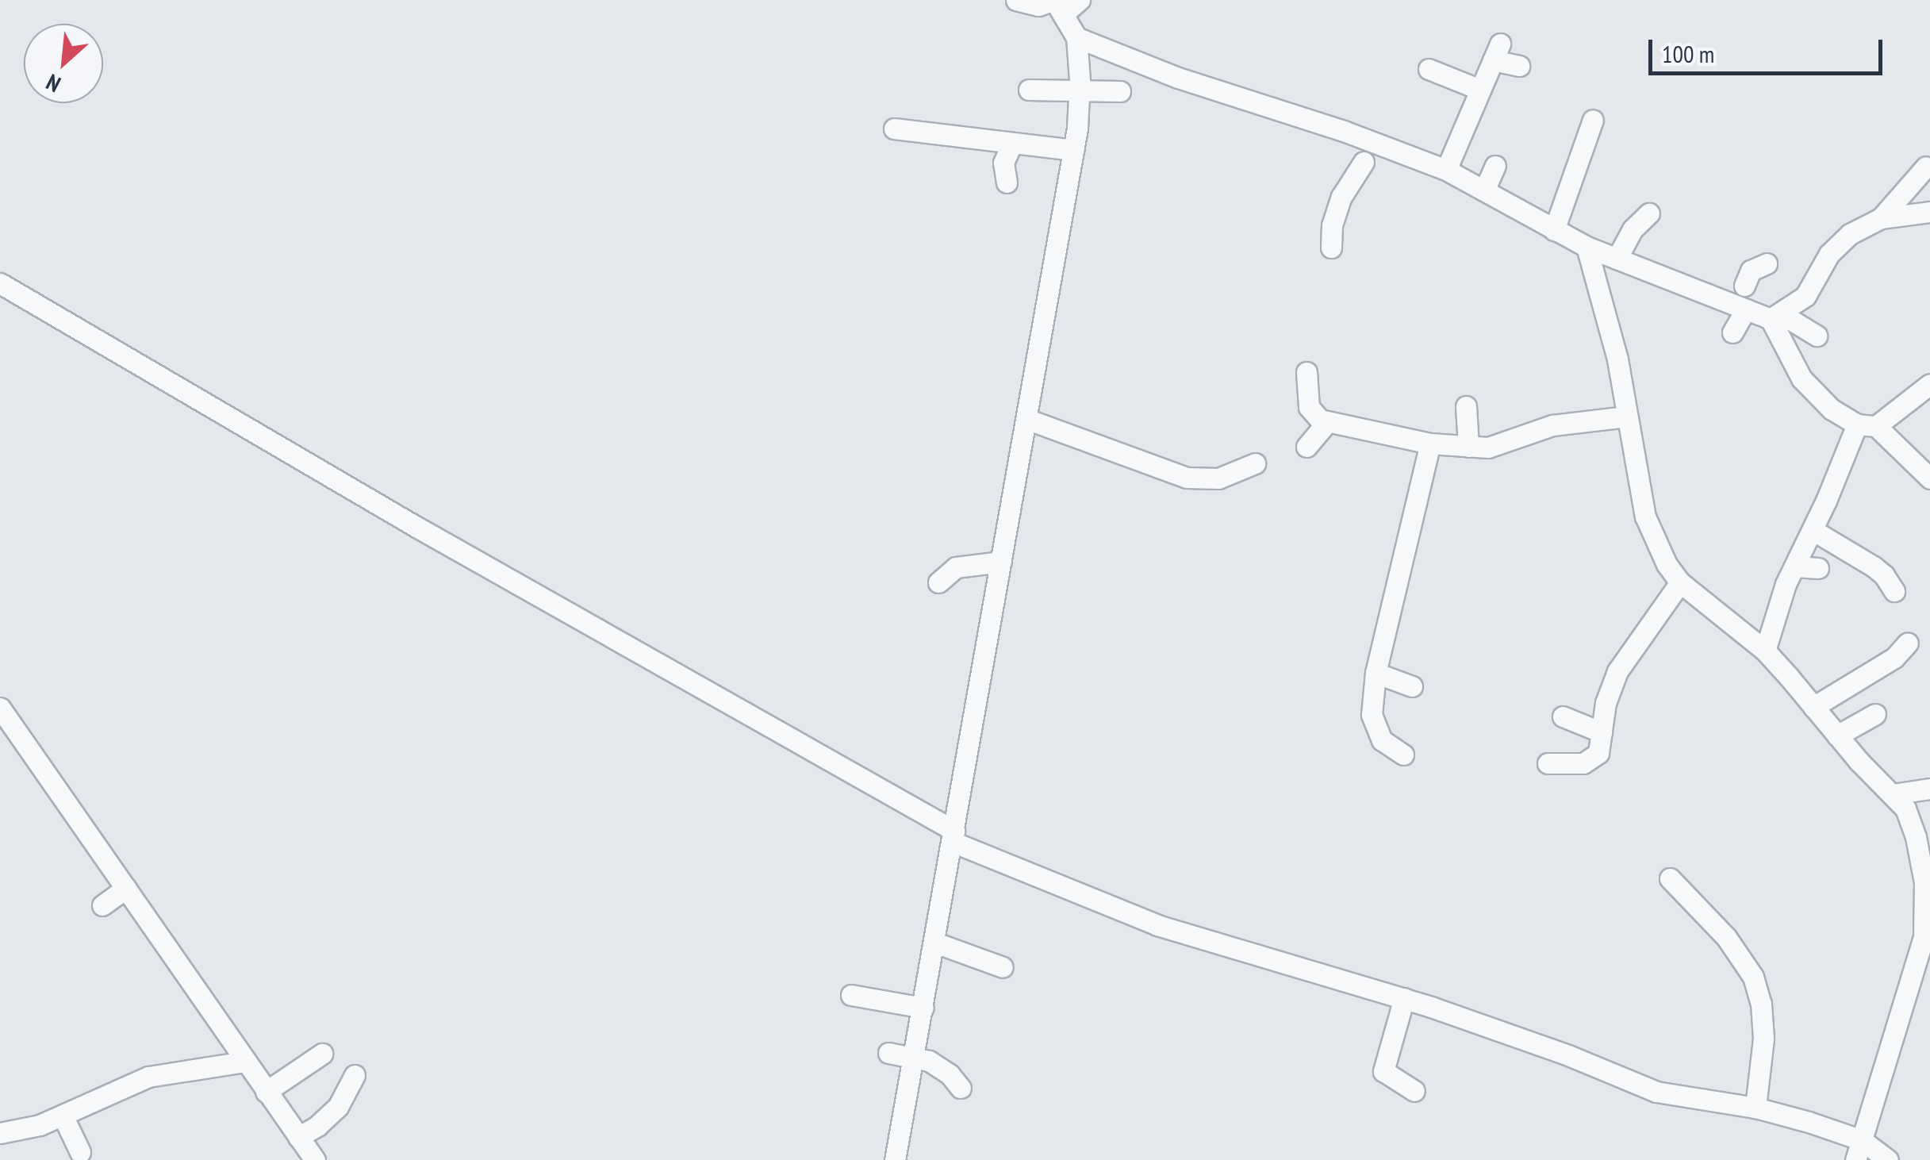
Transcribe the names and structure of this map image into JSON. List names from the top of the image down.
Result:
{
  "scale_bar": "100 m",
  "north": "bottom left"
}
